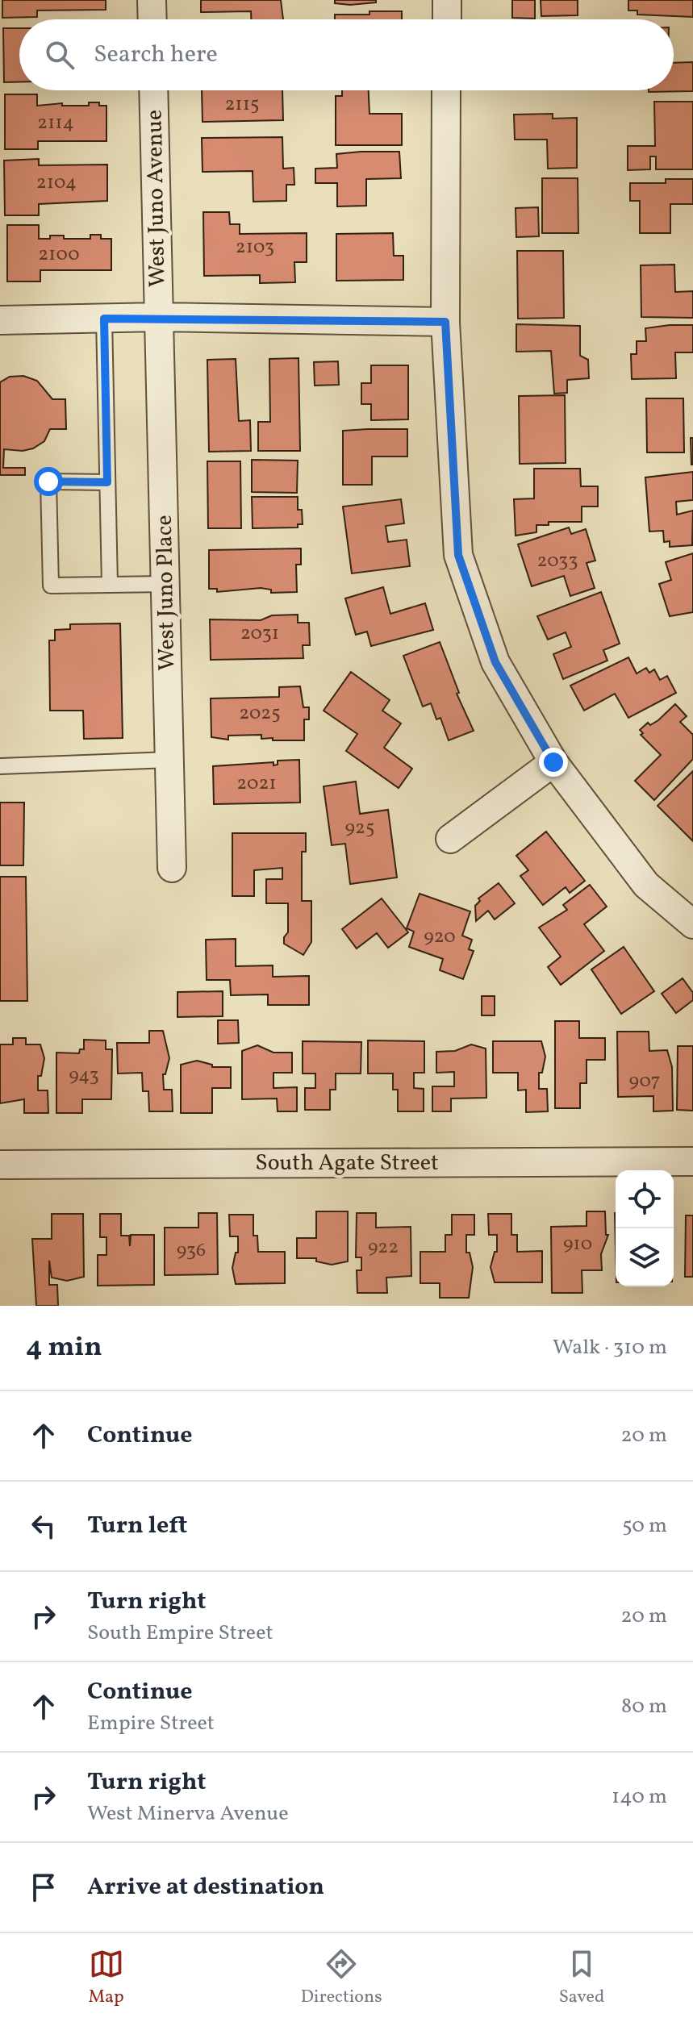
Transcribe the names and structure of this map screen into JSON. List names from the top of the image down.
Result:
{
  "streets": {
    "street": ["West Juno Avenue", "West Juno Place", "South Agate Street"]
  },
  "crossings": [
    ["West Juno Avenue", "West Juno Place"]
  ],
  "house_numbers": [
    "2115",
    "2114",
    "2104",
    "2103",
    "2100",
    "2033",
    "2031",
    "2025",
    "2021",
    "925",
    "920",
    "943",
    "907",
    "910",
    "922",
    "936"
  ],
  "page": {
    "search": "Search here",
    "heading": ["4 min", "Walk · 310 m"],
    "list": [
      ["Continue", "20 m"],
      ["Turn left", "50 m"],
      ["Turn right", "South Empire Street", "20 m"],
      ["Continue", "Empire Street", "80 m"],
      ["Turn right", "West Minerva Avenue", "140 m"],
      "Arrive at destination"
    ],
    "nav": ["Map", "Directions", "Saved"]
  }
}
